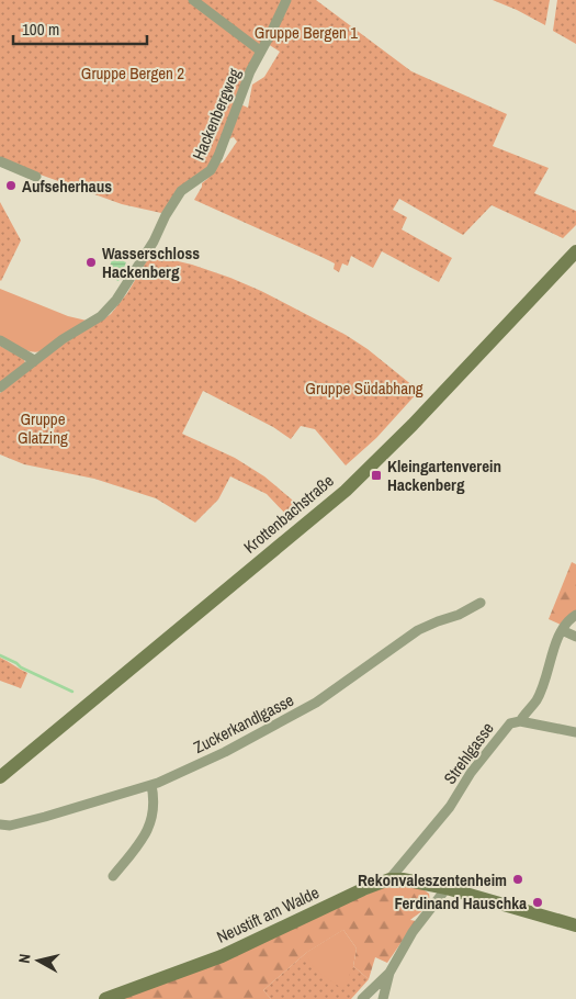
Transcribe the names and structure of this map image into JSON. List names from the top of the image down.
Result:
{
  "streets": {
    "main road": ["Krottenbachstraße", "Neustift am Walde"],
    "street": ["Hackenbergweg", "Zuckerkandlgasse", "Strehlgasse"]
  },
  "crossings": [
    ["Strehlgasse", "Neustift am Walde"]
  ],
  "parks": [
    "Gruppe Bergen 1",
    "Gruppe Bergen 2",
    "Gruppe Südabhang",
    "Gruppe Glatzing"
  ],
  "places": {
    "other": [
      "Aufseherhaus",
      "Wasserschloss Hackenberg",
      "Rekonvaleszentenheim",
      "Ferdinand Hauschka"
    ],
    "transit": ["Kleingartenverein Hackenberg"]
  },
  "scale_bar": "100 m",
  "north": "left"
}
